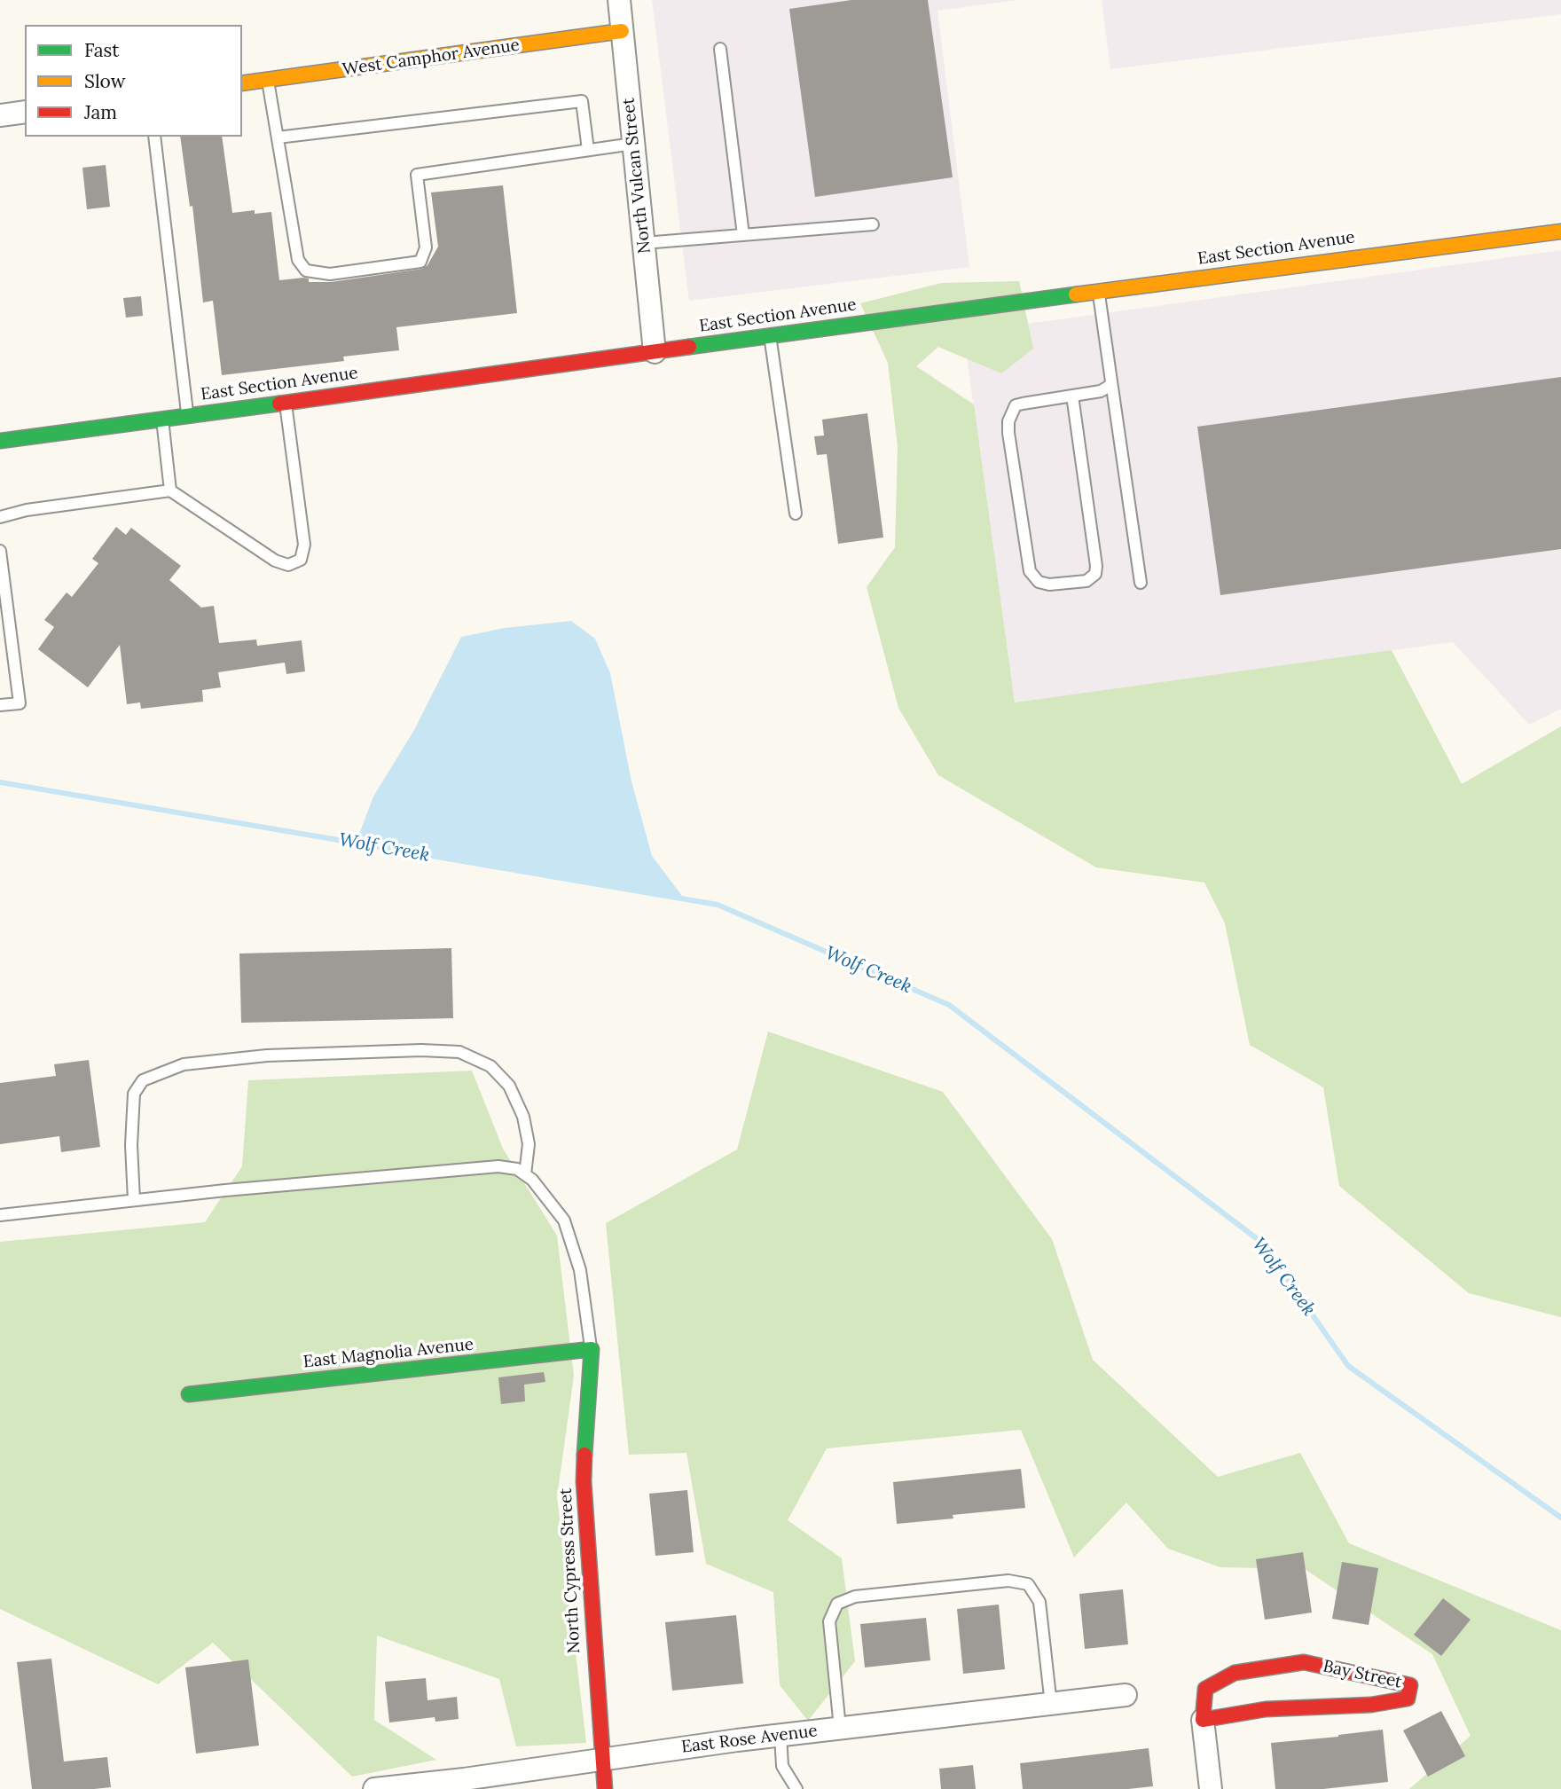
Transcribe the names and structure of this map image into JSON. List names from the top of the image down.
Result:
{
  "streets": {
    "street": [
      "West Camphor Avenue",
      "North Vulcan Street",
      "East Section Avenue",
      "East Magnolia Avenue",
      "North Cypress Street",
      "Bay Street",
      "East Rose Avenue"
    ]
  },
  "crossings": [
    ["West Camphor Avenue", "North Vulcan Street"],
    ["North Vulcan Street", "East Section Avenue"],
    ["East Magnolia Avenue", "North Cypress Street"],
    ["North Cypress Street", "East Rose Avenue"]
  ],
  "water": ["Wolf Creek"],
  "legend": ["Fast", "Slow", "Jam"]
}
